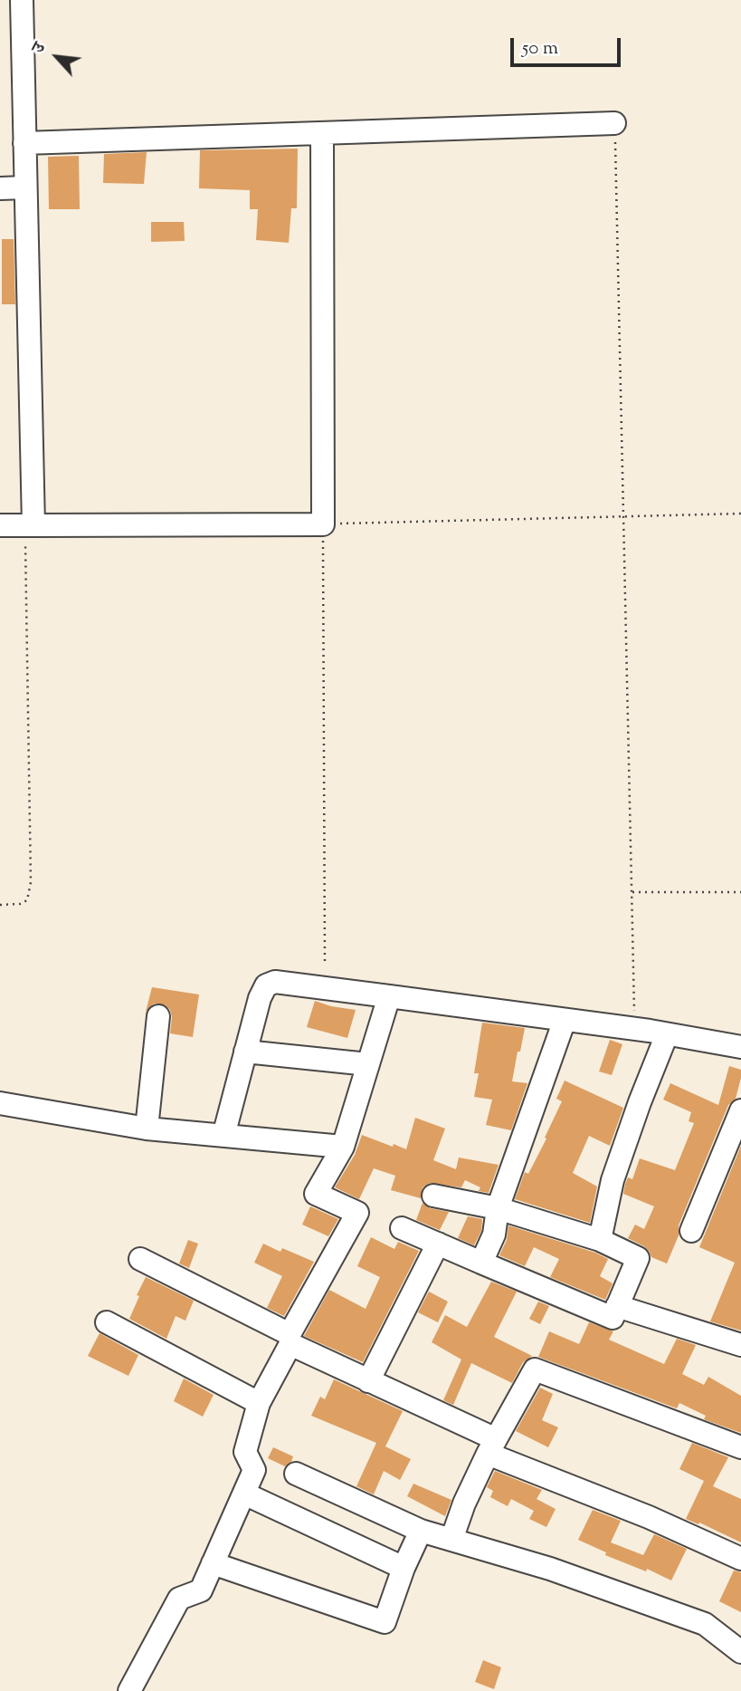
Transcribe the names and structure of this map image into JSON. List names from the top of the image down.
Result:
{
  "scale_bar": "50 m",
  "north": "top left"
}
